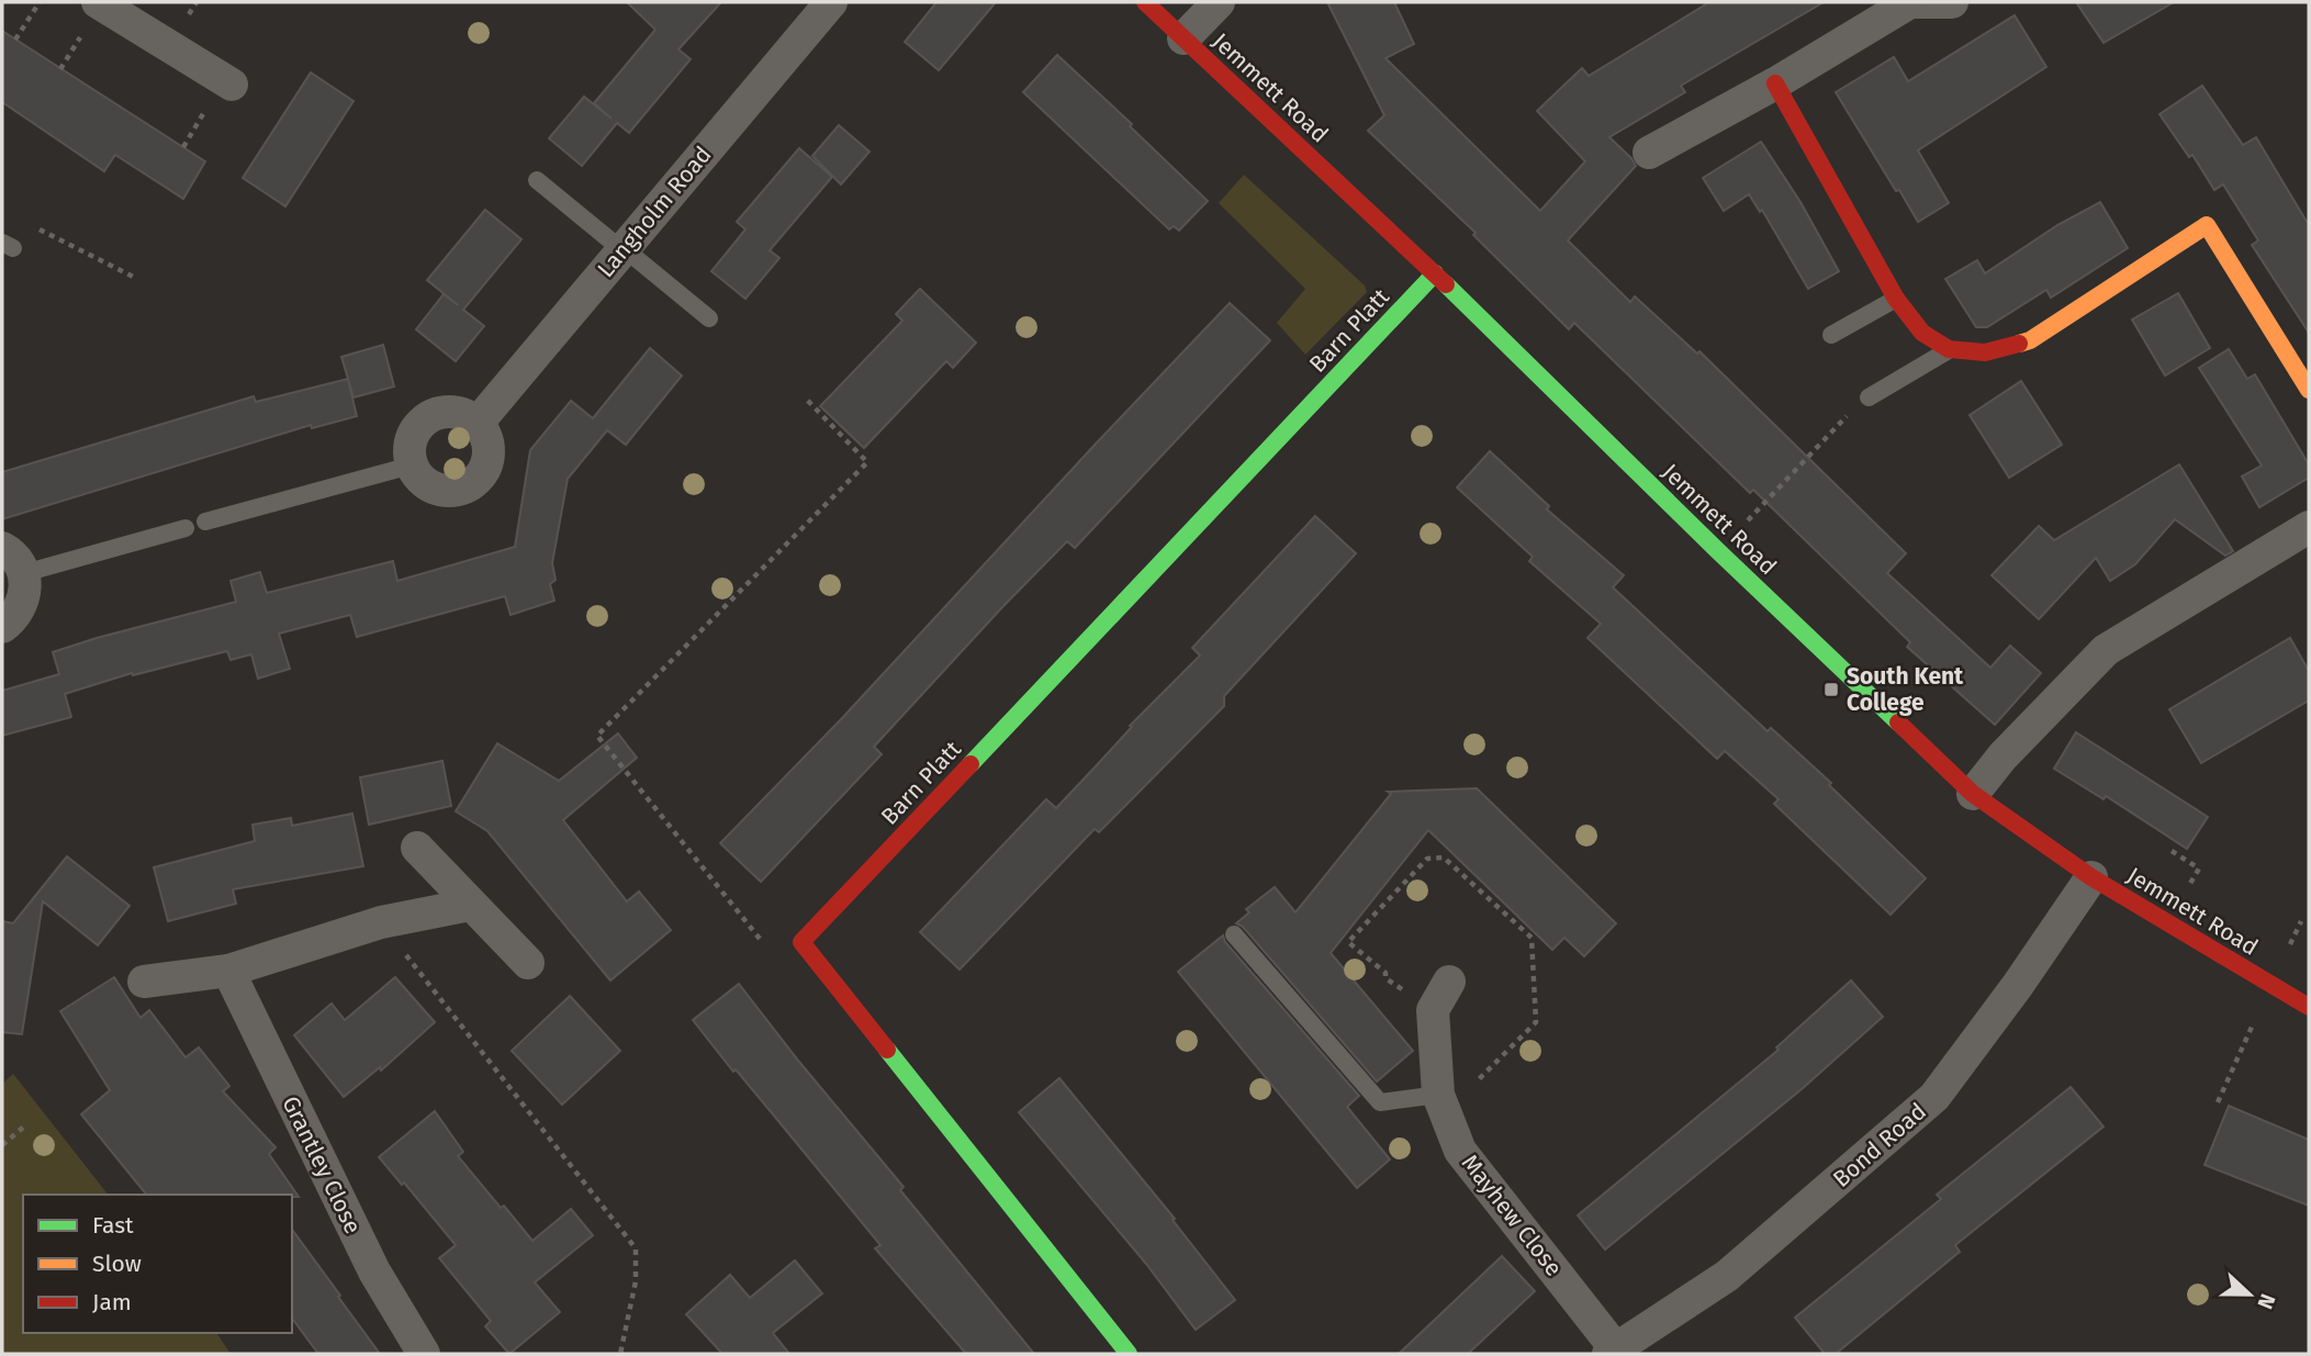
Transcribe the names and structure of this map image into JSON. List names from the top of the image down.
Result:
{
  "streets": {
    "street": [
      "Jemmett Road",
      "Langholm Road",
      "Barn Platt",
      "Bond Road",
      "Grantley Close",
      "Mayhew Close"
    ]
  },
  "crossings": [
    ["Jemmett Road", "Barn Platt"],
    ["Jemmett Road", "Bond Road"],
    ["Bond Road", "Mayhew Close"]
  ],
  "places": {
    "transit": ["South Kent College"]
  },
  "legend": ["Fast", "Slow", "Jam"],
  "north": "right"
}
